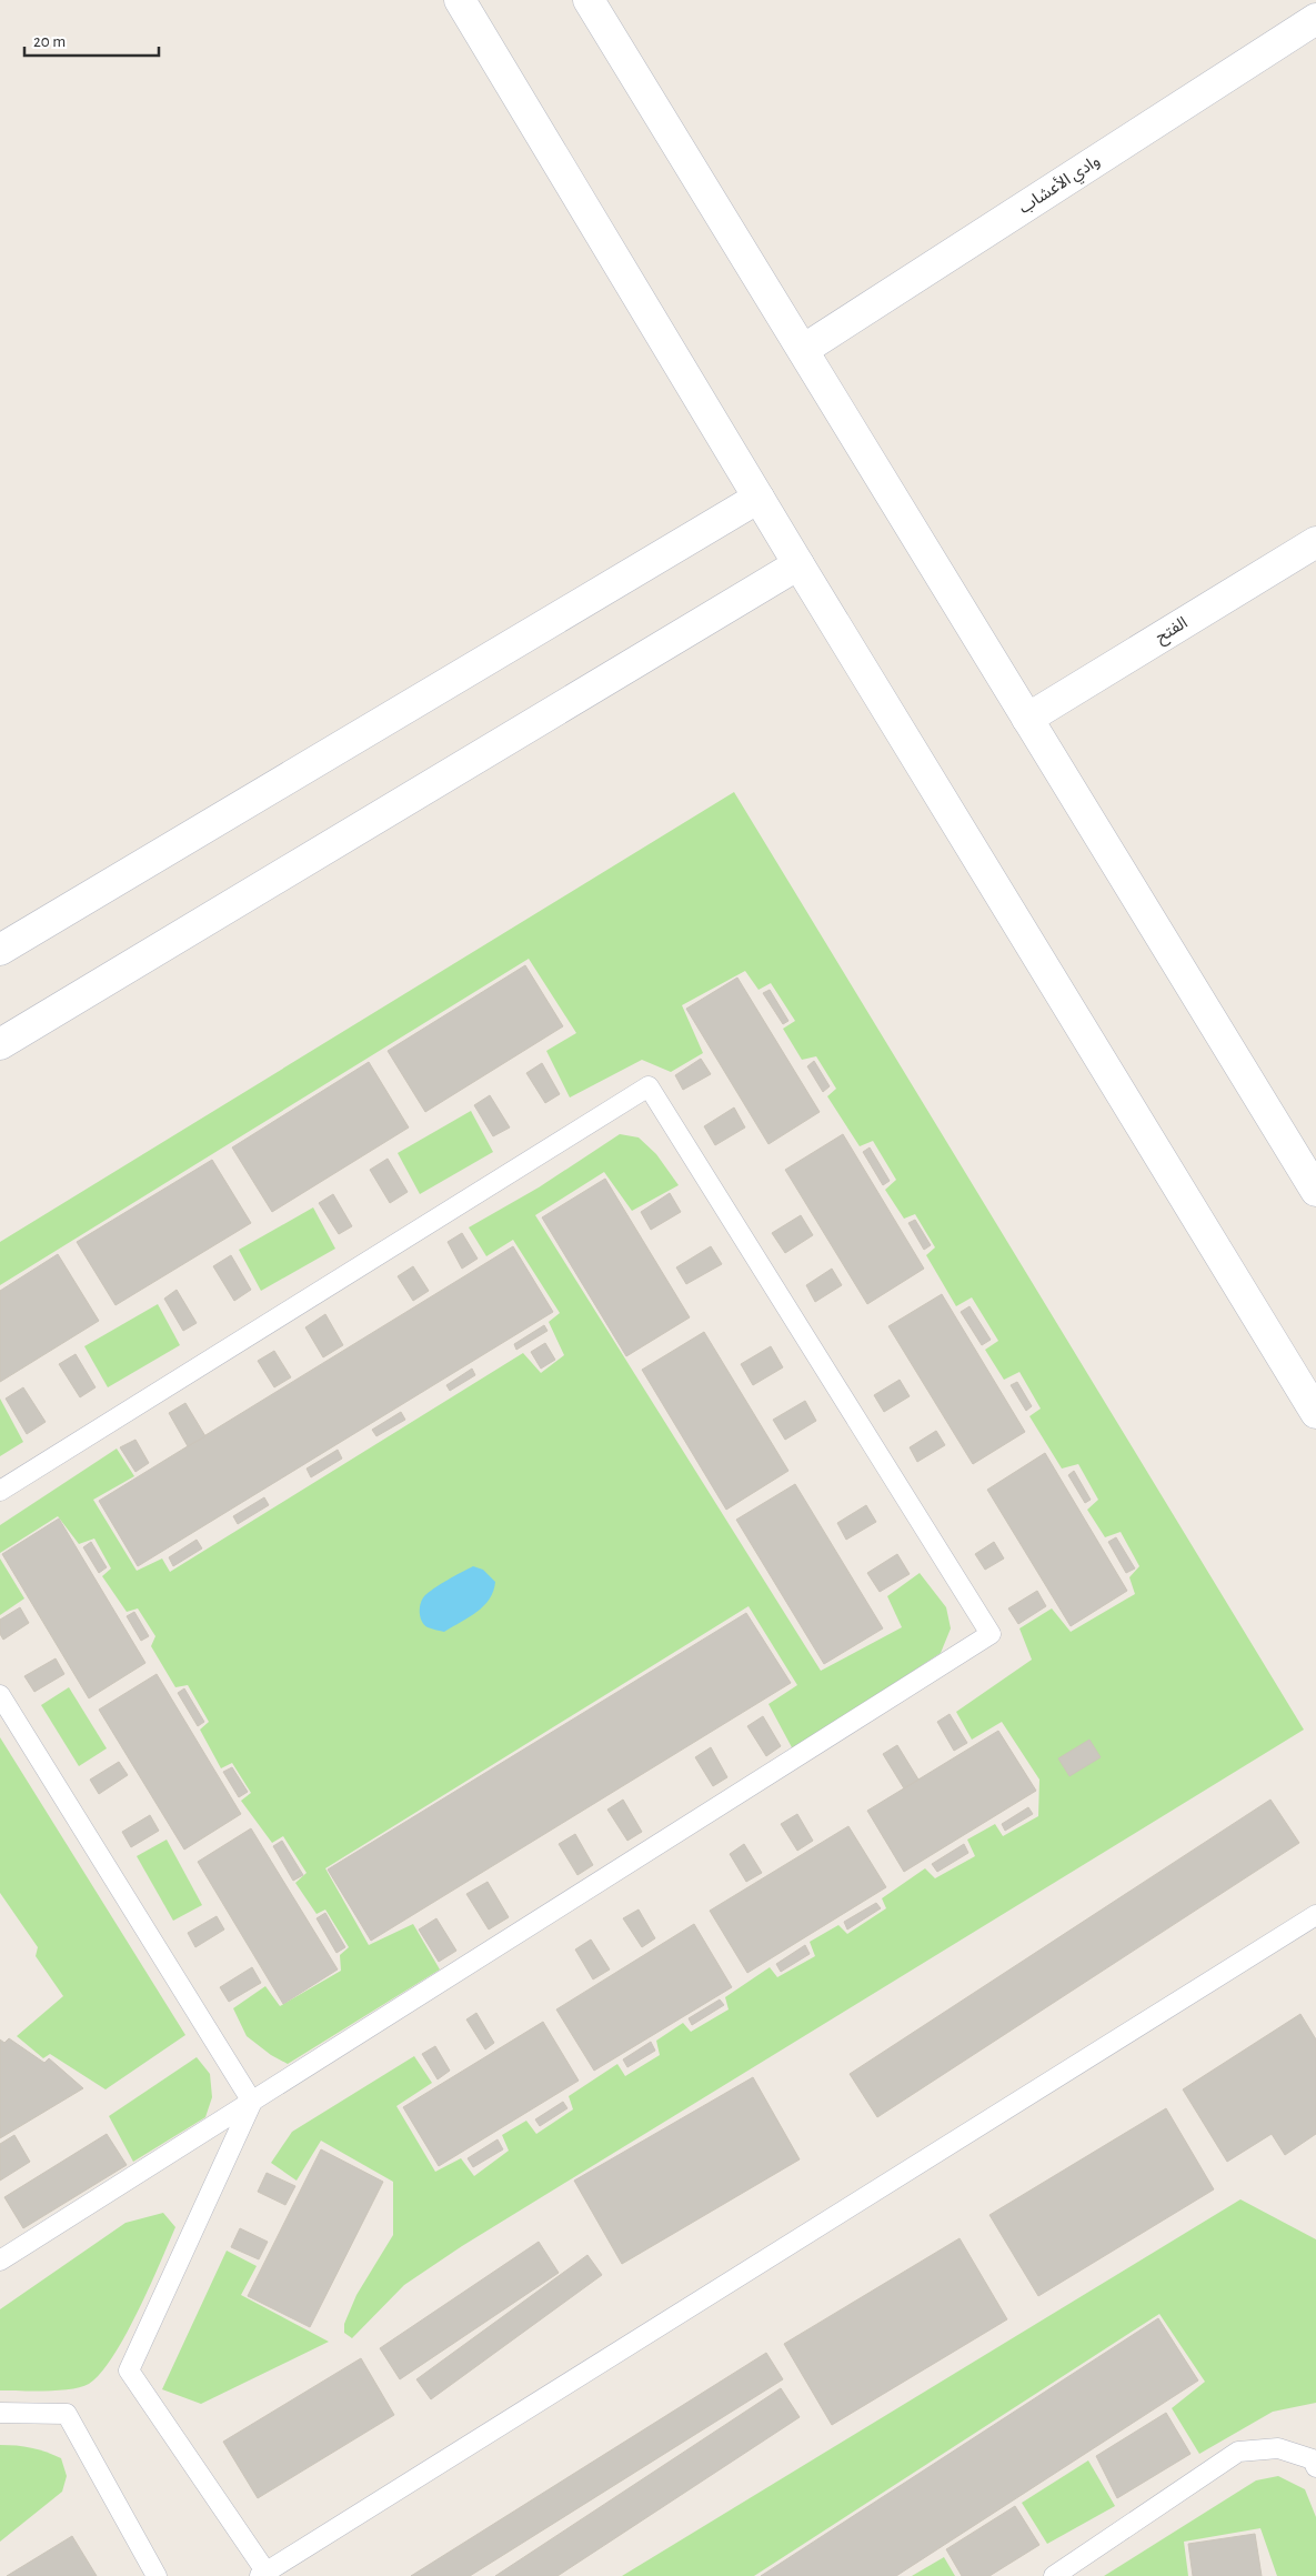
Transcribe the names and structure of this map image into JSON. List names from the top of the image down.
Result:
{
  "streets": {
    "street": ["وادي الأعشاب", "الفتح"]
  },
  "scale_bar": "20 m"
}
